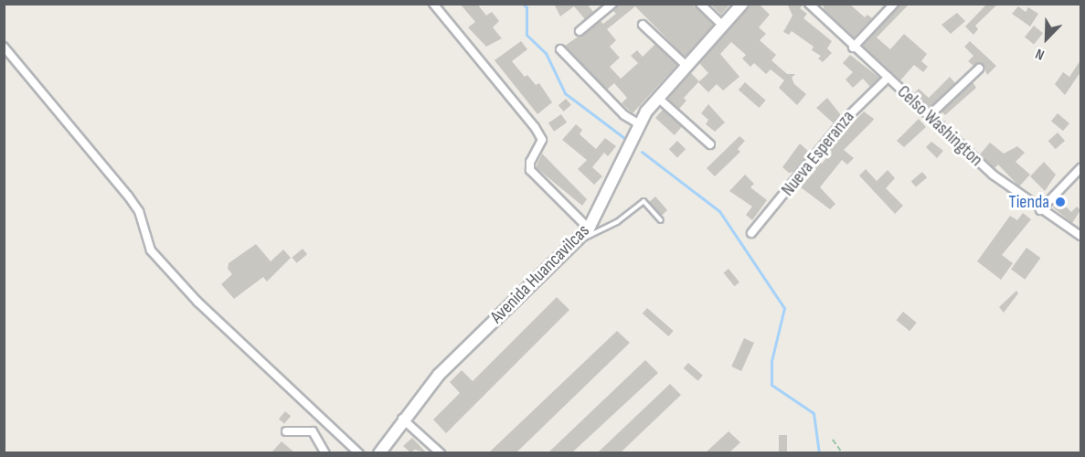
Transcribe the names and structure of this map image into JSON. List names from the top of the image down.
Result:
{
  "streets": {
    "street": ["Celso Washington", "Nueva Esperanza", "Avenida Huancavilcas"]
  },
  "crossings": [
    ["Celso Washington", "Nueva Esperanza"]
  ],
  "places": ["Tienda"],
  "north": "bottom left"
}
